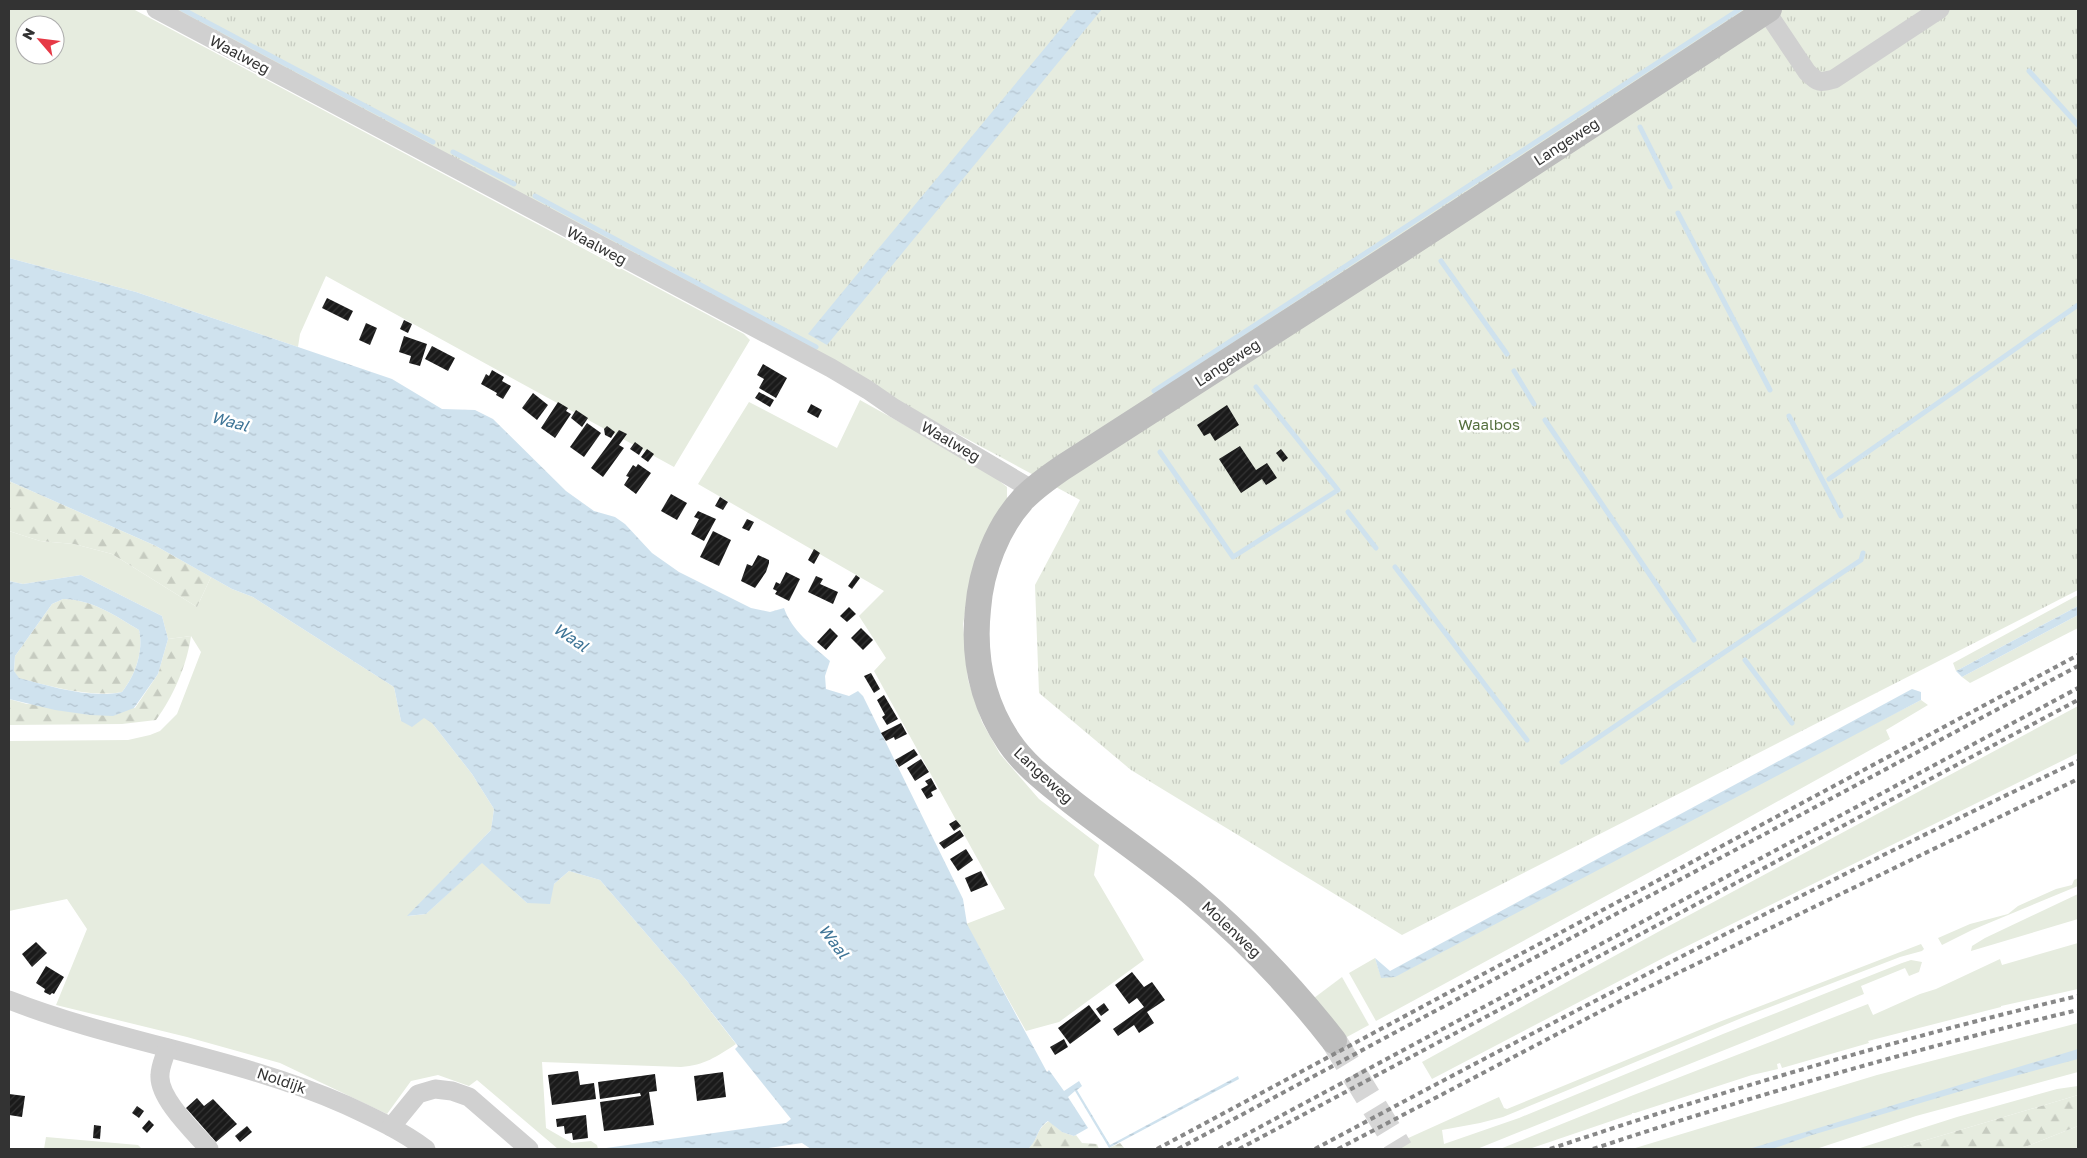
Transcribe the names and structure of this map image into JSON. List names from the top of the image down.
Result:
{
  "streets": {
    "main road": ["Langeweg", "Molenweg"],
    "street": ["Waalweg", "Noldijk"]
  },
  "crossings": [
    ["Waalweg", "Langeweg"],
    ["Langeweg", "Molenweg"]
  ],
  "water": ["Waal"],
  "parks": ["Waalbos"],
  "north": "top left"
}
